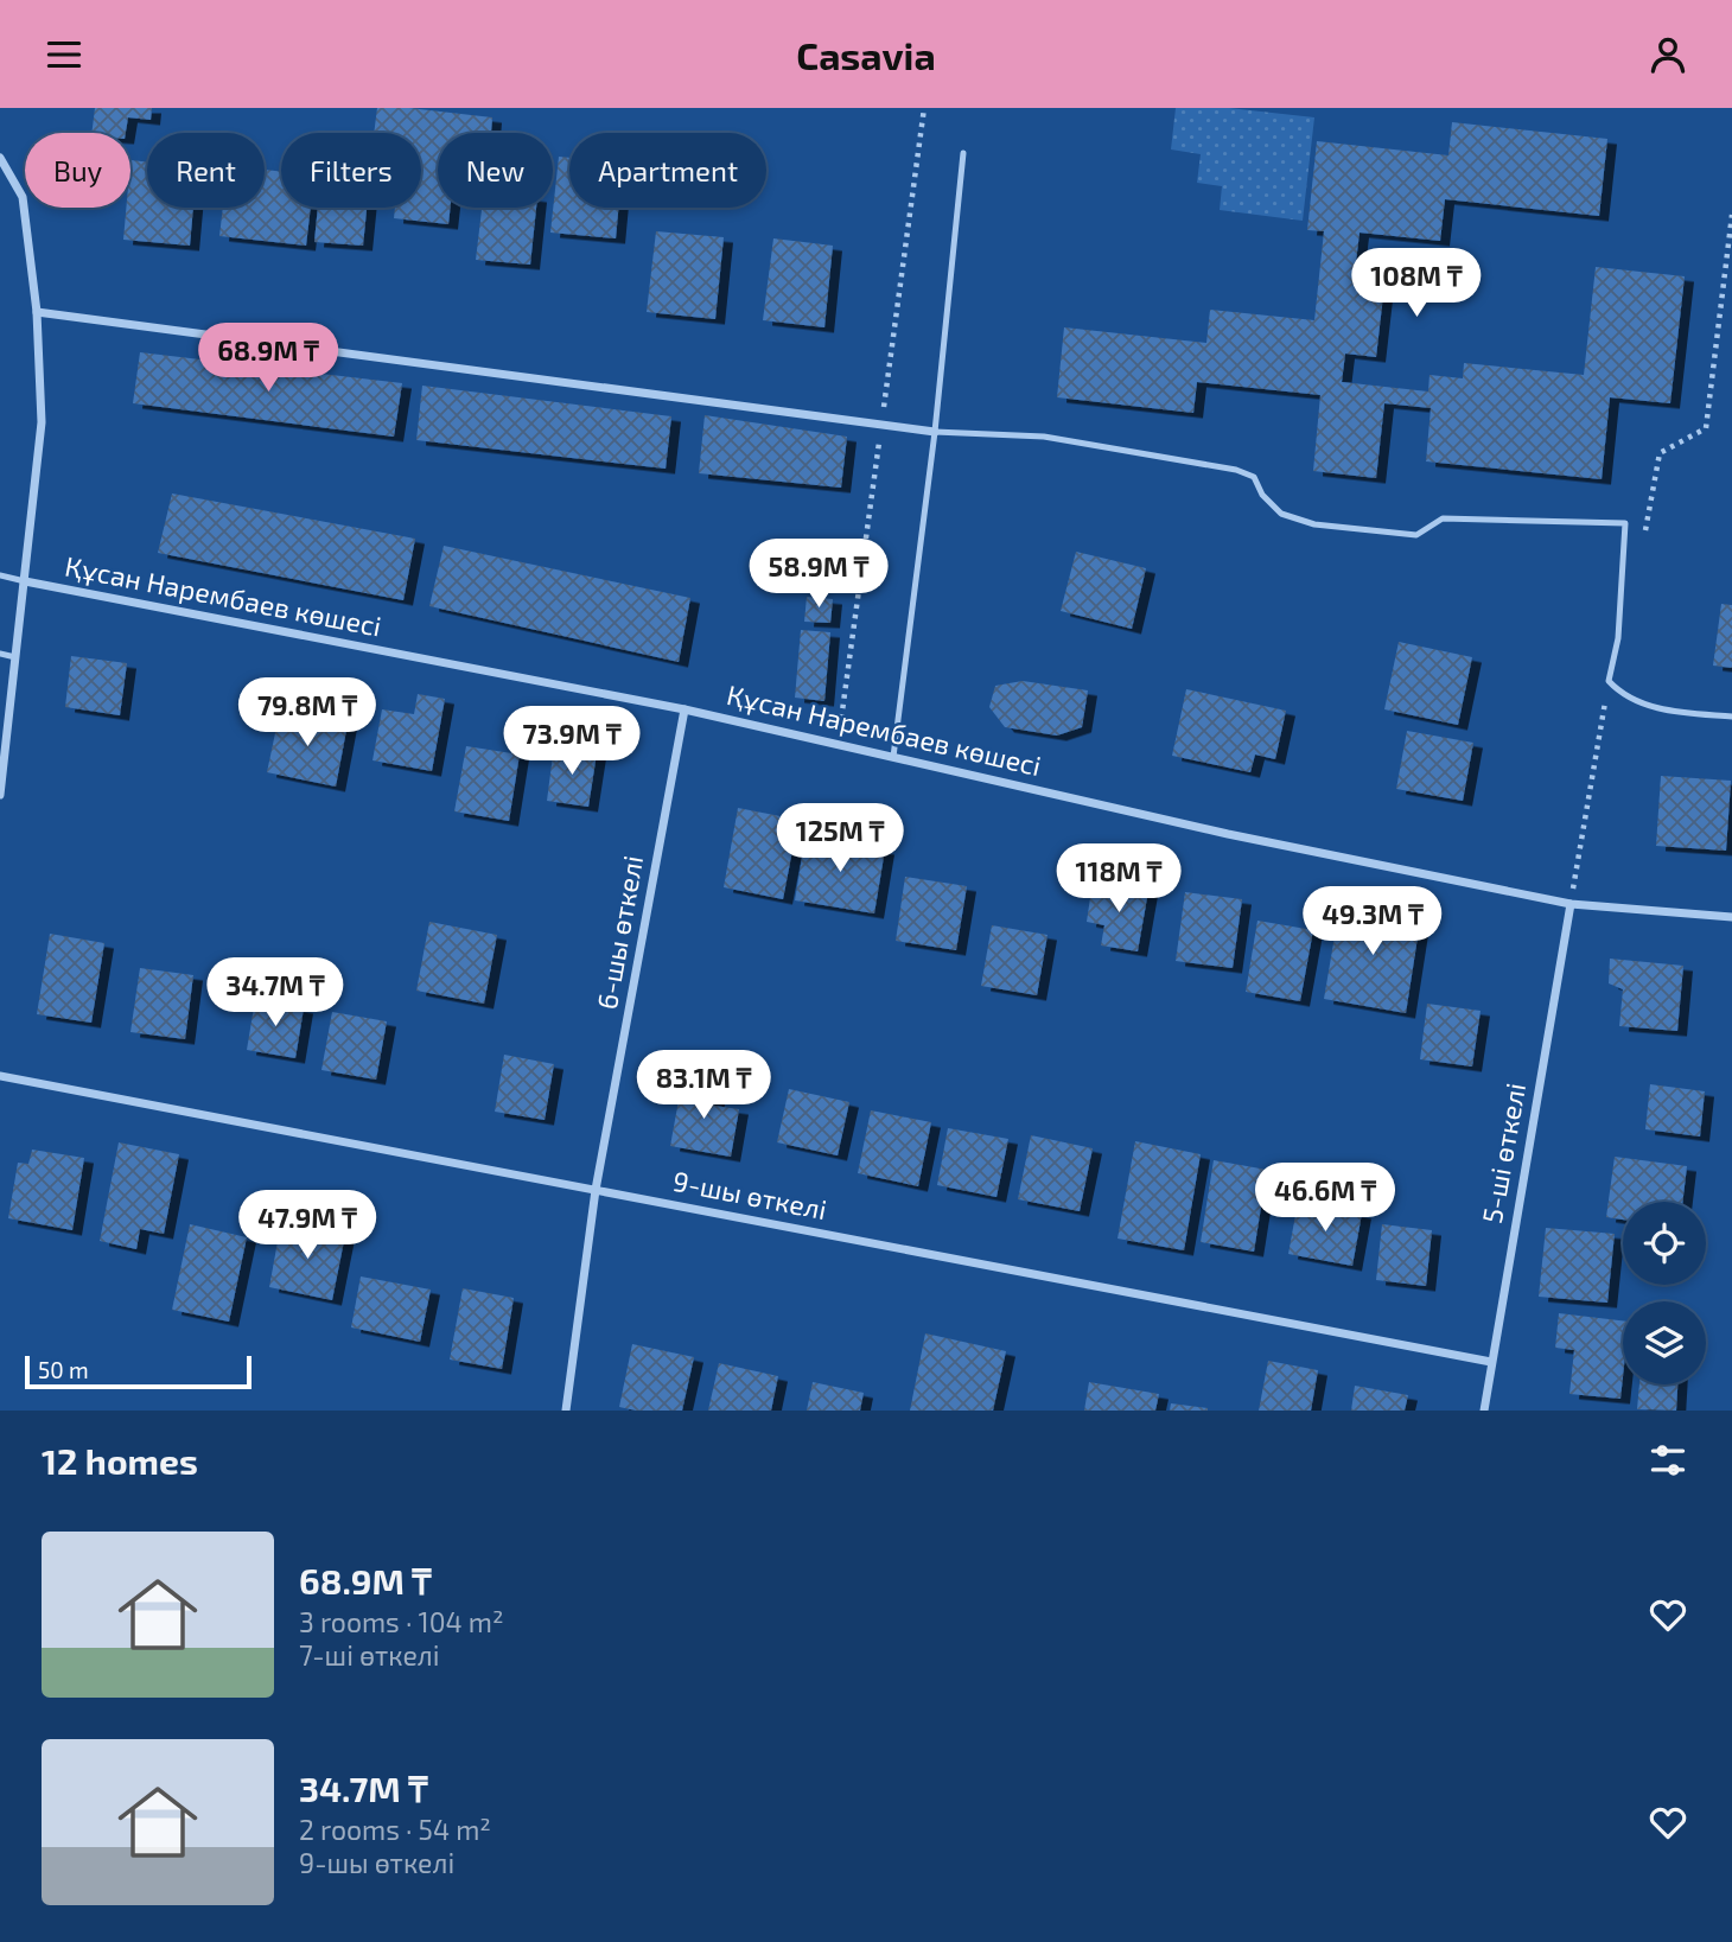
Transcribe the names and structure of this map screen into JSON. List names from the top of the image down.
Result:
{
  "streets": {
    "street": [
      "Құсан Нарембаев көшесі",
      "6-шы өткелі",
      "5-ші өткелі",
      "9-шы өткелі"
    ]
  },
  "crossings": [
    ["Құсан Нарембаев көшесі", "6-шы өткелі"],
    ["Құсан Нарембаев көшесі", "5-ші өткелі"],
    ["6-шы өткелі", "9-шы өткелі"],
    ["5-ші өткелі", "9-шы өткелі"]
  ],
  "scale_bar": "50 m",
  "page": {
    "header": "Casavia",
    "chip": [
      "Buy",
      "Rent",
      "Filters",
      "New",
      "Apartment"
    ],
    "price": [
      "108M ₸",
      "68.9M ₸",
      "58.9M ₸",
      "79.8M ₸",
      "73.9M ₸",
      "125M ₸",
      "118M ₸",
      "49.3M ₸",
      "34.7M ₸",
      "83.1M ₸",
      "46.6M ₸",
      "47.9M ₸"
    ],
    "scale": "50 m",
    "heading": "12 homes",
    "list": [
      {
        "name": "68.9M ₸",
        "note": "3 rooms · 104 m² · 7-ші өткелі"
      },
      {
        "name": "34.7M ₸",
        "note": "2 rooms · 54 m² · 9-шы өткелі"
      }
    ]
  }
}
